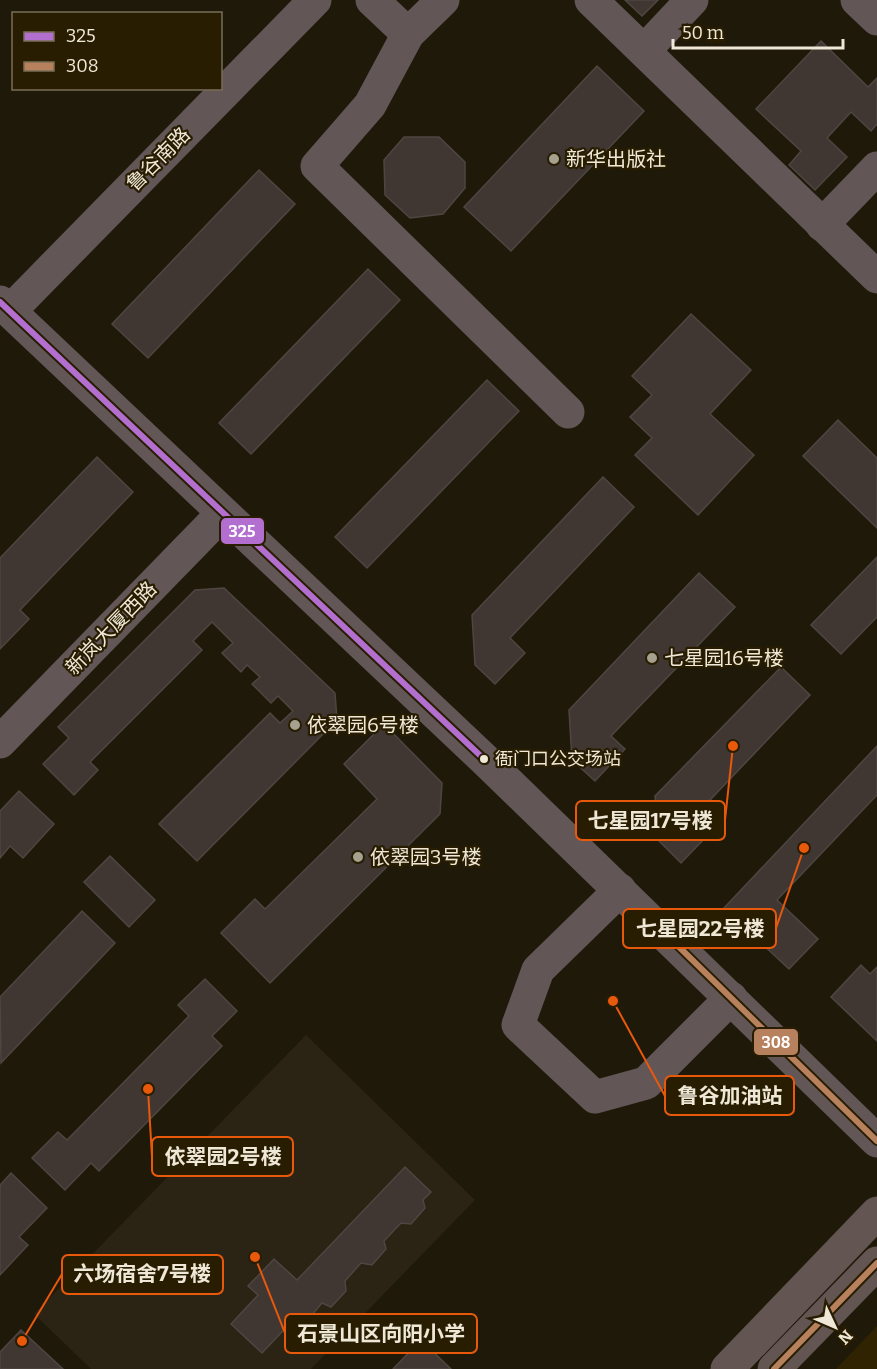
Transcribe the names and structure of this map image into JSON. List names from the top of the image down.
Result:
{
  "streets": {
    "street": ["鲁谷南路", "新岚大厦西路"]
  },
  "places": [
    "新华出版社",
    "七星园16号楼",
    "依翠园6号楼",
    "七星园17号楼",
    "衙门口公交场站",
    "七星园22号楼",
    "依翠园3号楼",
    "鲁谷加油站",
    "依翠园2号楼",
    "石景山区向阳小学",
    "六场宿舍7号楼"
  ],
  "lines": ["transit line 325", "transit line 308"],
  "legend": ["325", "308"],
  "scale_bar": "50 m",
  "north": "bottom right"
}
